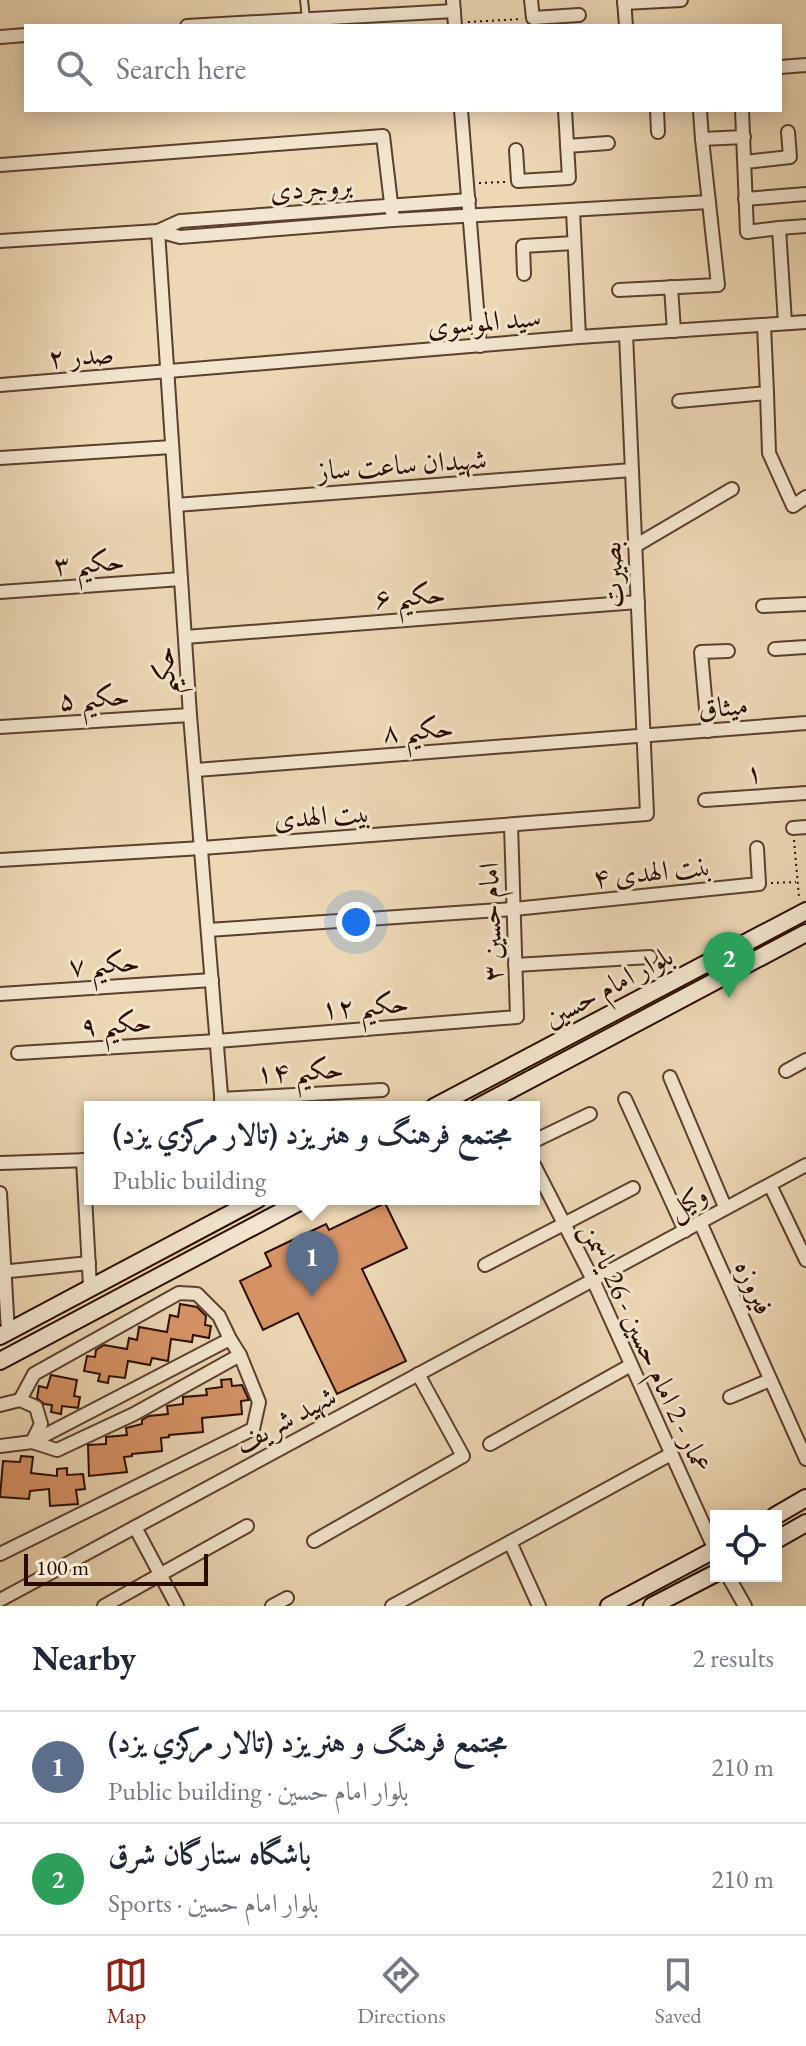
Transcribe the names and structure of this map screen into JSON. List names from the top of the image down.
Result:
{
  "streets": {
    "main road": ["بلوار امام حسین"],
    "street": [
      "بروجردی",
      "سید الموسوی",
      "صدر ۲",
      "شهیدان ساعت ساز",
      "حکیم ۳",
      "بصیرت",
      "حکیم ۶",
      "حکیم",
      "حکیم ۵",
      "میثاق",
      "حکیم ۸",
      "۱",
      "بیت الهدی",
      "بنت الهدی ۴",
      "امام حسین ۳",
      "حکیم ۷",
      "حکیم ۱۲",
      "حکیم ۹",
      "حکیم ۱۴",
      "وکیل",
      "فیروزه",
      "عمار - 2 امام حسین - 26 یاسمن",
      "شهید شریف"
    ]
  },
  "crossings": [
    ["بروجردی", "حکیم"],
    ["سید الموسوی", "صدر ۲"],
    ["سید الموسوی", "بصیرت"],
    ["سید الموسوی", "حکیم"],
    ["صدر ۲", "حکیم"],
    ["شهیدان ساعت ساز", "بصیرت"],
    ["شهیدان ساعت ساز", "حکیم"],
    ["حکیم ۳", "حکیم"],
    ["بصیرت", "حکیم ۶"],
    ["بصیرت", "میثاق"],
    ["بصیرت", "حکیم ۸"],
    ["بصیرت", "بیت الهدی"],
    ["حکیم ۶", "حکیم"],
    ["حکیم", "حکیم ۵"],
    ["حکیم", "حکیم ۸"],
    ["حکیم", "بیت الهدی"],
    ["حکیم", "بنت الهدی ۴"],
    ["حکیم", "حکیم ۷"],
    ["حکیم", "حکیم ۱۲"],
    ["حکیم", "حکیم ۹"],
    ["میثاق", "حکیم ۸"],
    ["بیت الهدی", "امام حسین ۳"],
    ["بنت الهدی ۴", "امام حسین ۳"],
    ["امام حسین ۳", "حکیم ۱۲"],
    ["حکیم ۱۲", "حکیم ۹"],
    ["وکیل", "فیروزه"],
    ["وکیل", "عمار - 2 امام حسین - 26 یاسمن"],
    ["وکیل", "شهید شریف"],
    ["عمار - 2 امام حسین - 26 یاسمن", "شهید شریف"]
  ],
  "scale_bar": "100 m",
  "page": {
    "search": "Search here",
    "pins": ["2", "1"],
    "popup": ["مجتمع فرهنگ و هنر یزد (تالار مركزي یزد)", "Public building"],
    "scale": "100 m",
    "heading": ["Nearby", "2 results"],
    "list": [
      {
        "mark": "1",
        "name": "مجتمع فرهنگ و هنر یزد (تالار مركزي یزد)",
        "note": "Public building · بلوار امام حسین",
        "value": "210 m"
      },
      {
        "mark": "2",
        "name": "باشگاه ستارگان شرق",
        "note": "Sports · بلوار امام حسین",
        "value": "210 m"
      }
    ],
    "nav": ["Map", "Directions", "Saved"]
  }
}
